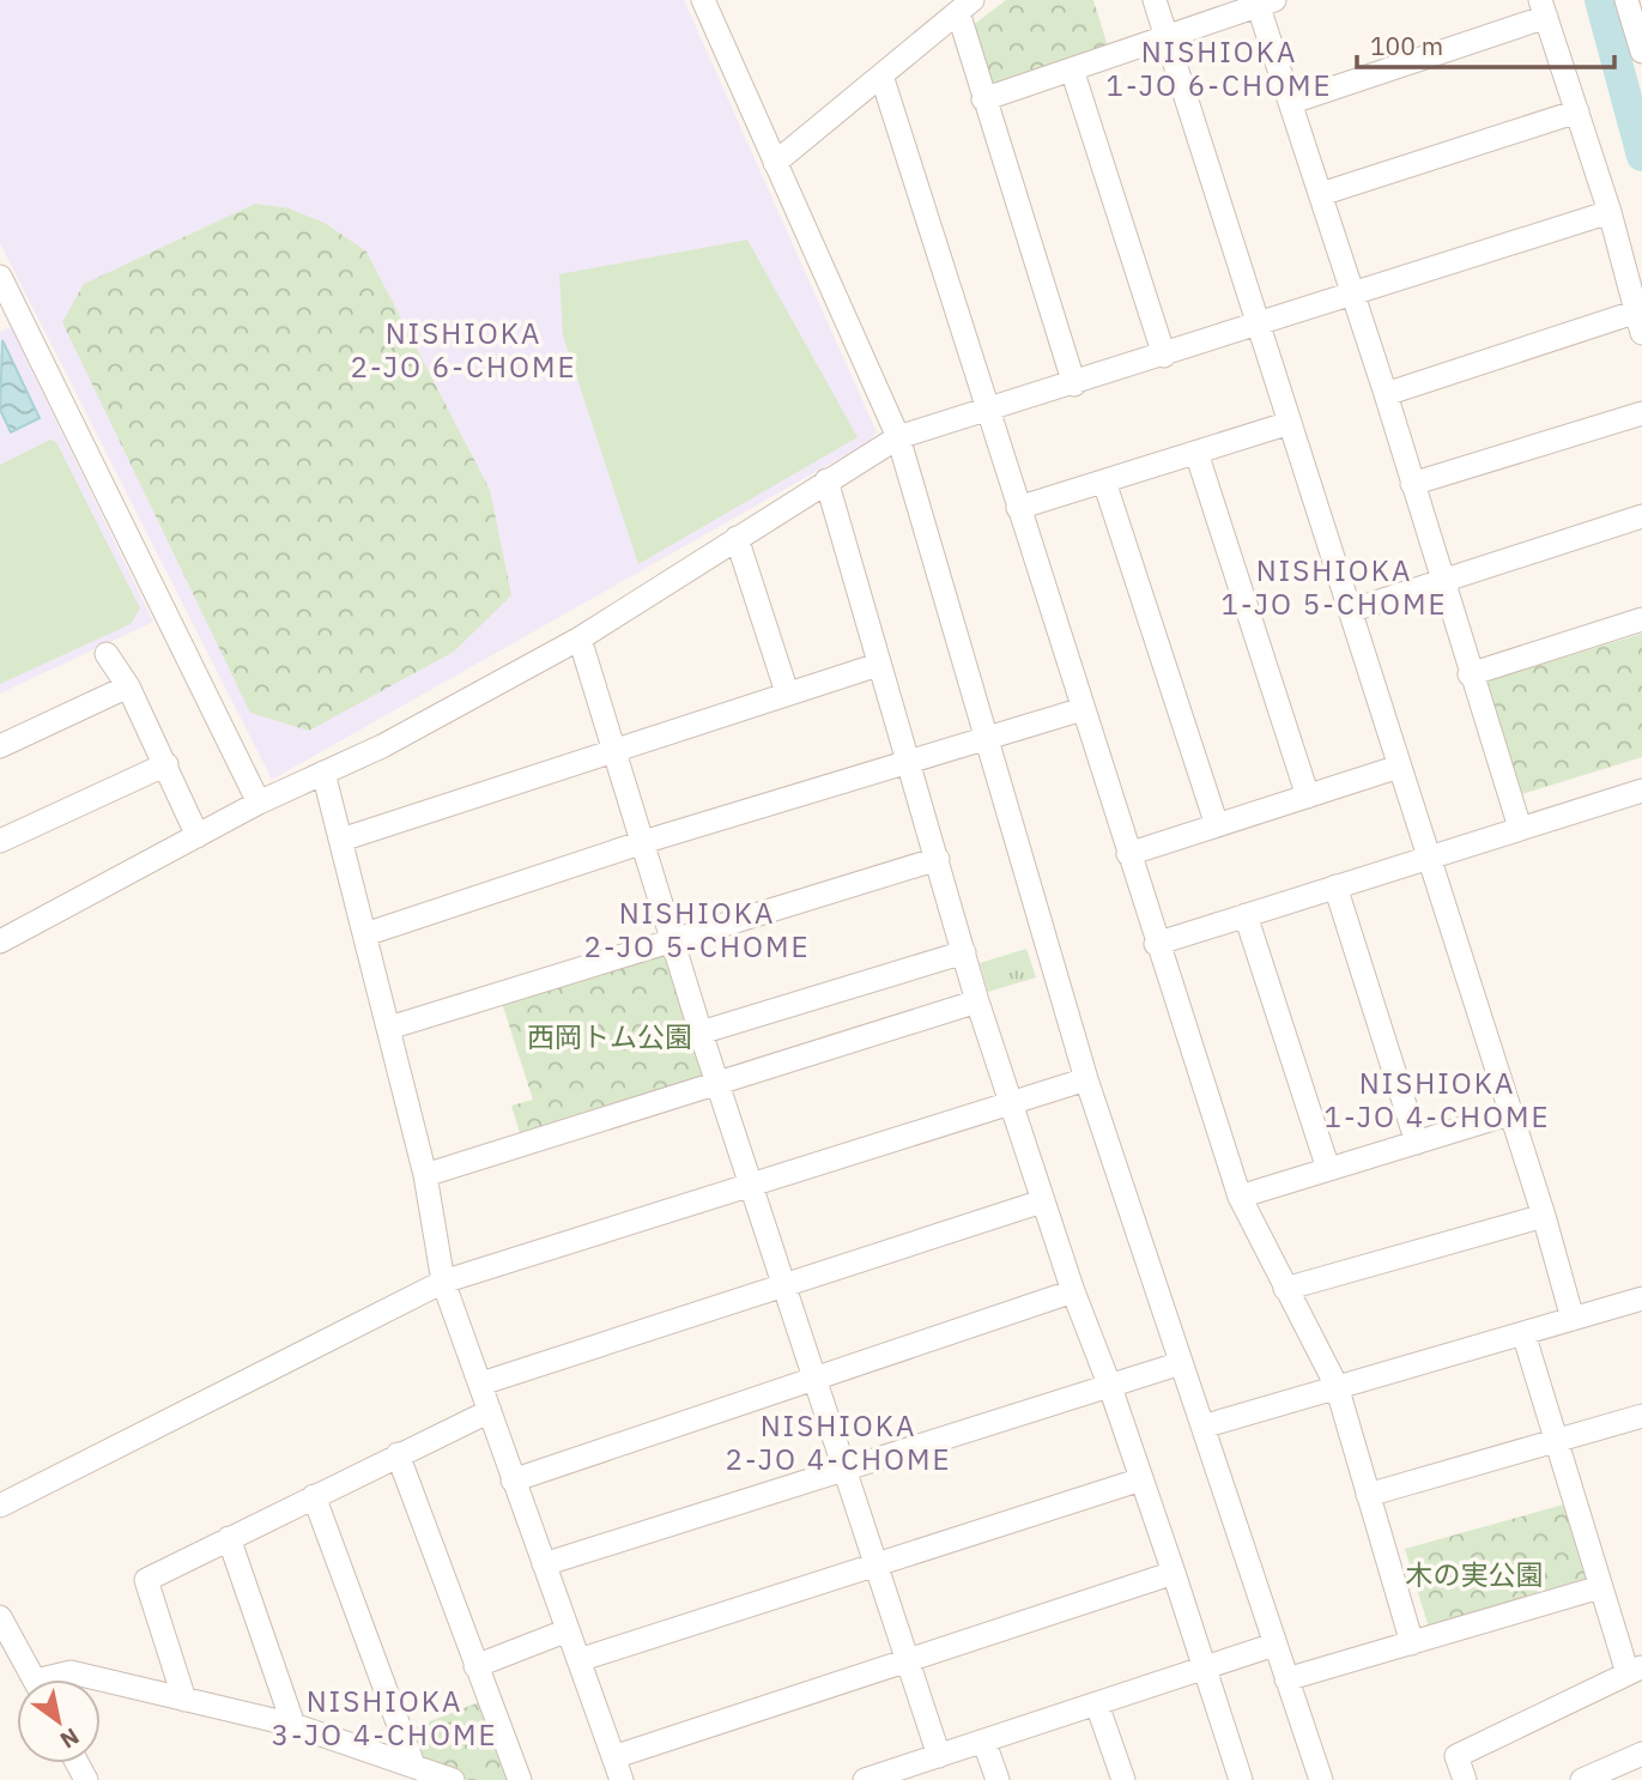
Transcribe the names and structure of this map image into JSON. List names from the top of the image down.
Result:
{
  "districts": [
    "NISHIOKA 1-JO 6-CHOME",
    "NISHIOKA 2-JO 6-CHOME",
    "NISHIOKA 1-JO 5-CHOME",
    "NISHIOKA 2-JO 5-CHOME",
    "NISHIOKA 1-JO 4-CHOME",
    "NISHIOKA 2-JO 4-CHOME",
    "NISHIOKA 3-JO 4-CHOME"
  ],
  "parks": ["西岡トム公園", "木の実公園"],
  "scale_bar": "100 m",
  "north": "bottom right"
}
